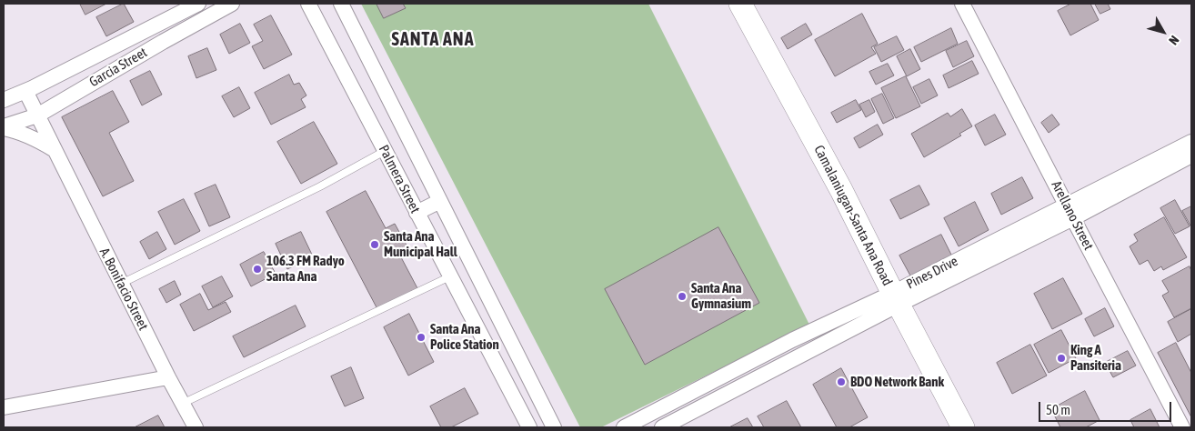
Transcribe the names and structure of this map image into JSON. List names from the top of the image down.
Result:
{
  "streets": {
    "main road": ["Camalaniugan-Santa Ana Road"],
    "street": [
      "Garcia Street",
      "Palmera Street",
      "Arellano Street",
      "Pines Drive",
      "A. Bonifacio Street"
    ]
  },
  "crossings": [
    ["Garcia Street", "A. Bonifacio Street"],
    ["Camalaniugan-Santa Ana Road", "Pines Drive"],
    ["Arellano Street", "Pines Drive"]
  ],
  "districts": ["SANTA ANA"],
  "places": [
    "Santa Ana Municipal Hall",
    "106.3 FM Radyo Santa Ana",
    "Santa Ana Gymnasium",
    "Santa Ana Police Station",
    "King A Pansiteria",
    "BDO Network Bank"
  ],
  "scale_bar": "50 m",
  "north": "bottom right"
}
